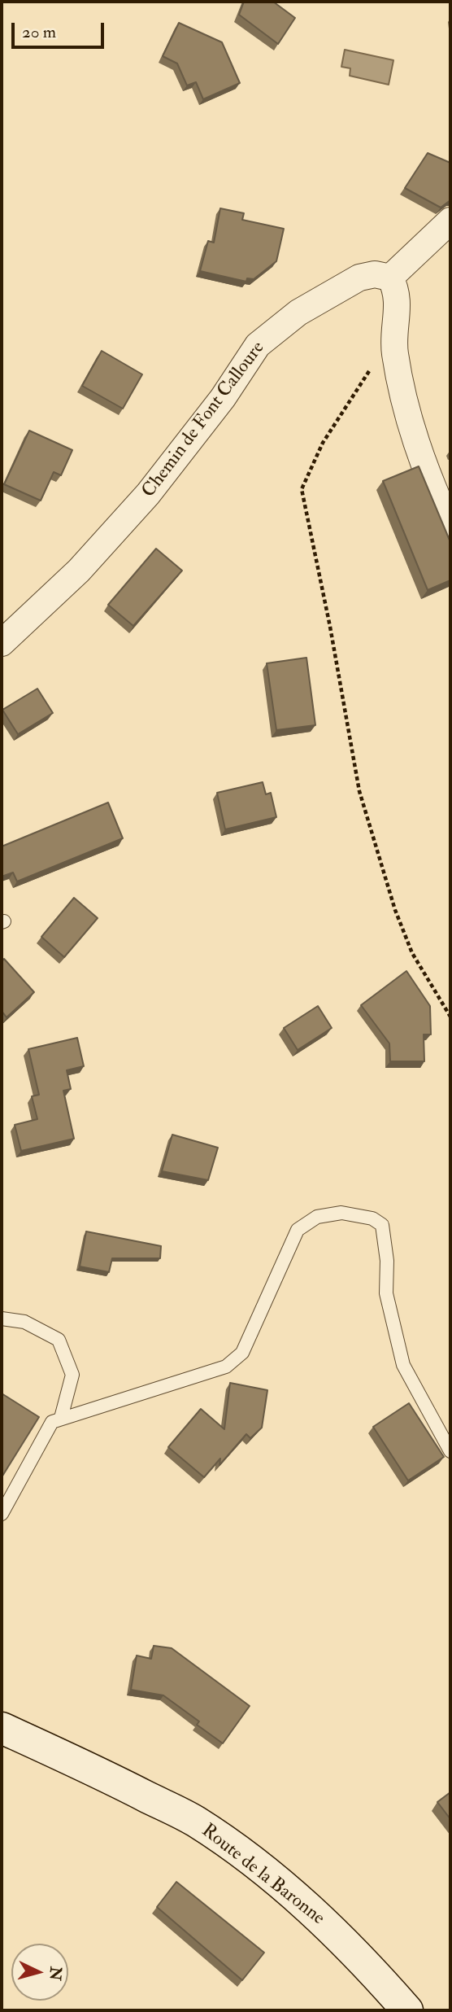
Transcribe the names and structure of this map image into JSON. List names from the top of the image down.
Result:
{
  "streets": {
    "main road": ["Route de la Baronne"],
    "street": ["Chemin de Font Calloure"]
  },
  "scale_bar": "20 m",
  "north": "right"
}
